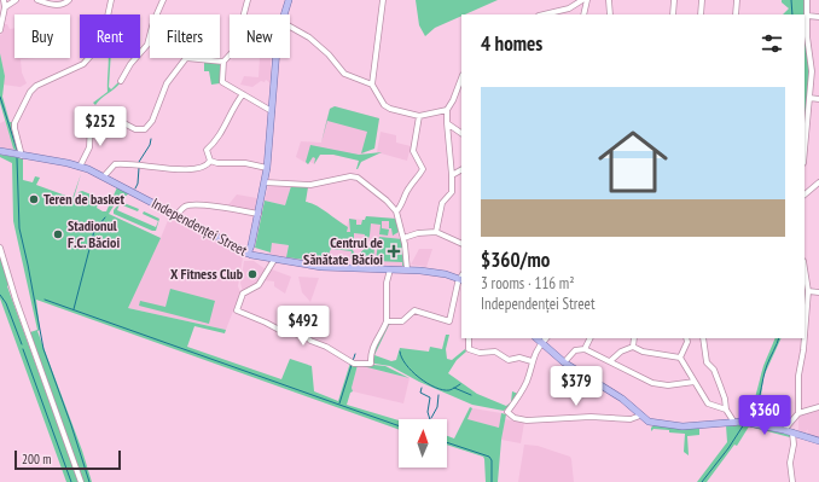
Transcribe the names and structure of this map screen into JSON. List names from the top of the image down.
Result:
{
  "streets": {
    "main road": ["Independenței Street"]
  },
  "places": {
    "other": ["Teren de basket", "Stadionul F.C. Băcioi", "X Fitness Club"],
    "health": ["Centrul de Sănătate Băcioi"]
  },
  "scale_bar": "200 m",
  "north": "top",
  "page": {
    "chip": [
      "Buy",
      "Rent",
      "Filters",
      "New"
    ],
    "heading": "4 homes",
    "list": [
      {
        "name": "$360/mo",
        "note": "3 rooms · 116 m² · Independenței Street"
      }
    ],
    "price": [
      "$252",
      "$492",
      "$379",
      "$360"
    ],
    "scale": "200 m"
  }
}
